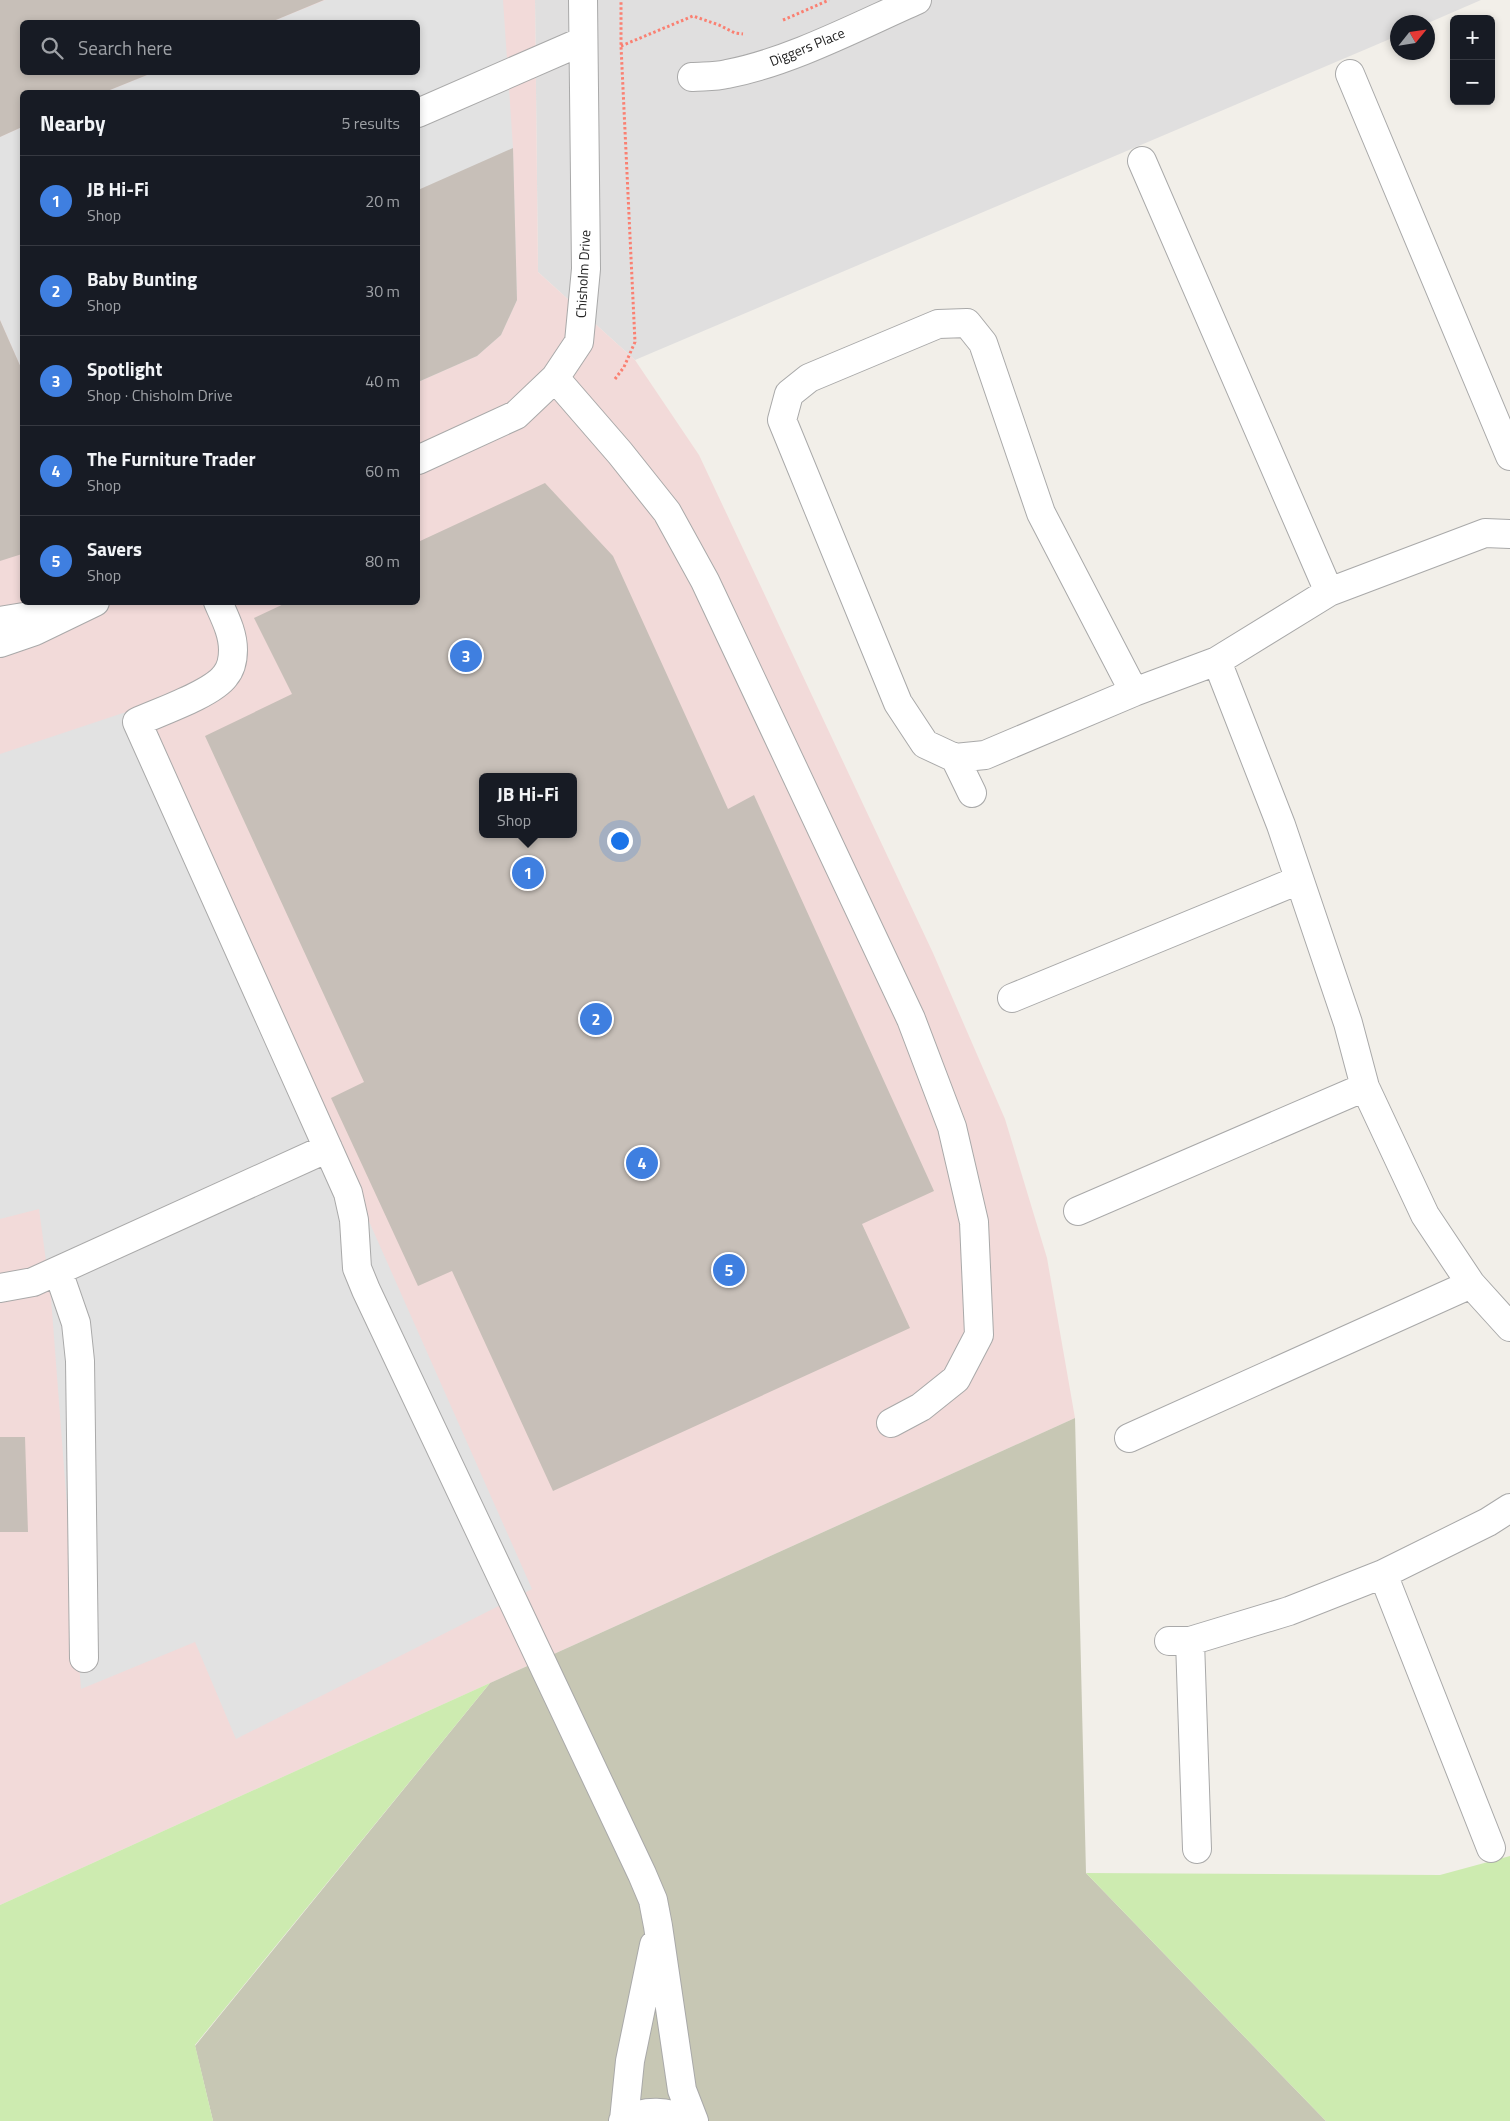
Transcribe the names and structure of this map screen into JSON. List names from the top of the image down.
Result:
{
  "streets": {
    "street": ["Diggers Place", "Chisholm Drive"]
  },
  "north": "top right",
  "page": {
    "map_buttons": ["+", "−"],
    "search": "Search here",
    "heading": ["Nearby", "5 results"],
    "list": [
      {
        "mark": "1",
        "name": "JB Hi-Fi",
        "note": "Shop",
        "value": "20 m"
      },
      {
        "mark": "2",
        "name": "Baby Bunting",
        "note": "Shop",
        "value": "30 m"
      },
      {
        "mark": "3",
        "name": "Spotlight",
        "note": "Shop · Chisholm Drive",
        "value": "40 m"
      },
      {
        "mark": "4",
        "name": "The Furniture Trader",
        "note": "Shop",
        "value": "60 m"
      },
      {
        "mark": "5",
        "name": "Savers",
        "note": "Shop",
        "value": "80 m"
      }
    ],
    "pins": [
      "3",
      "1",
      "2",
      "4",
      "5"
    ],
    "popup": ["JB Hi-Fi", "Shop"]
  }
}
